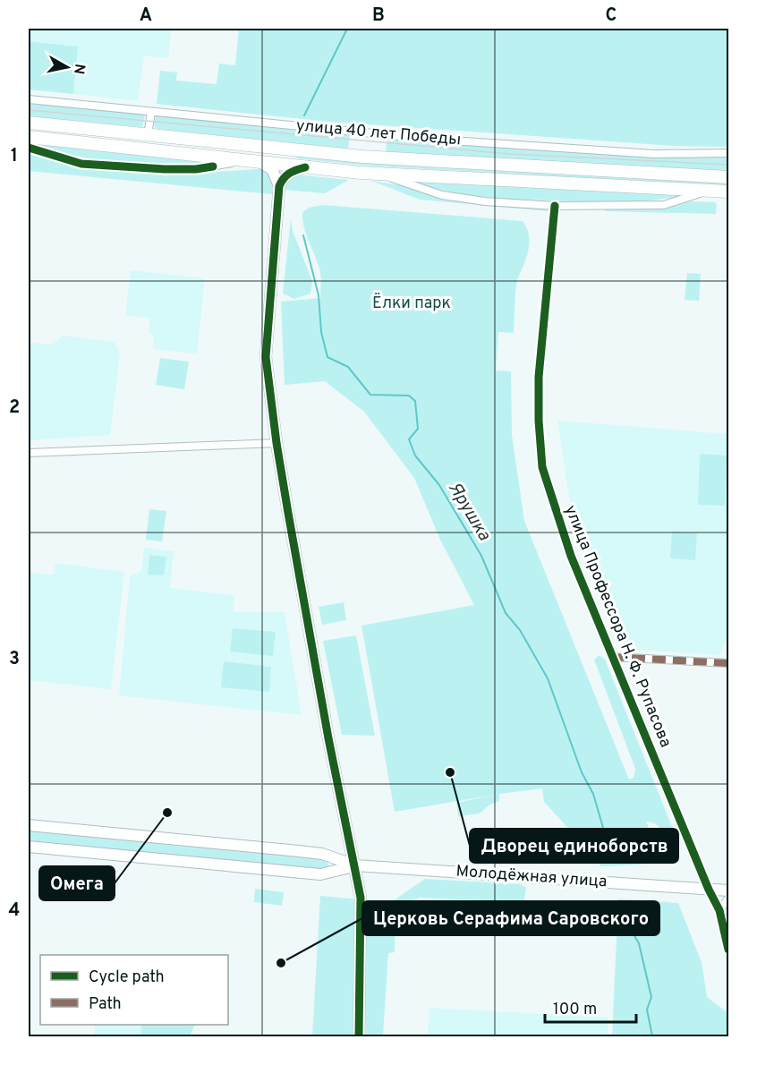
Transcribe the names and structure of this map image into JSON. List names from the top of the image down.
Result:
{
  "streets": {
    "main road": ["улица 40 лет Победы", "Молодёжная улица"],
    "street": ["улица Профессора Н. Ф. Рупасова"]
  },
  "crossings": [
    ["улица Профессора Н. Ф. Рупасова", "Молодёжная улица"]
  ],
  "water": ["Ярушка"],
  "parks": ["Ёлки парк"],
  "places": ["Дворец единоборств", "Омега", "Церковь Серафима Саровского"],
  "legend": ["Cycle path", "Path"],
  "scale_bar": "100 m",
  "north": "right",
  "grid": {
    "columns": ["A", "B", "C"],
    "rows": [
      "1",
      "2",
      "3",
      "4"
    ]
  }
}
